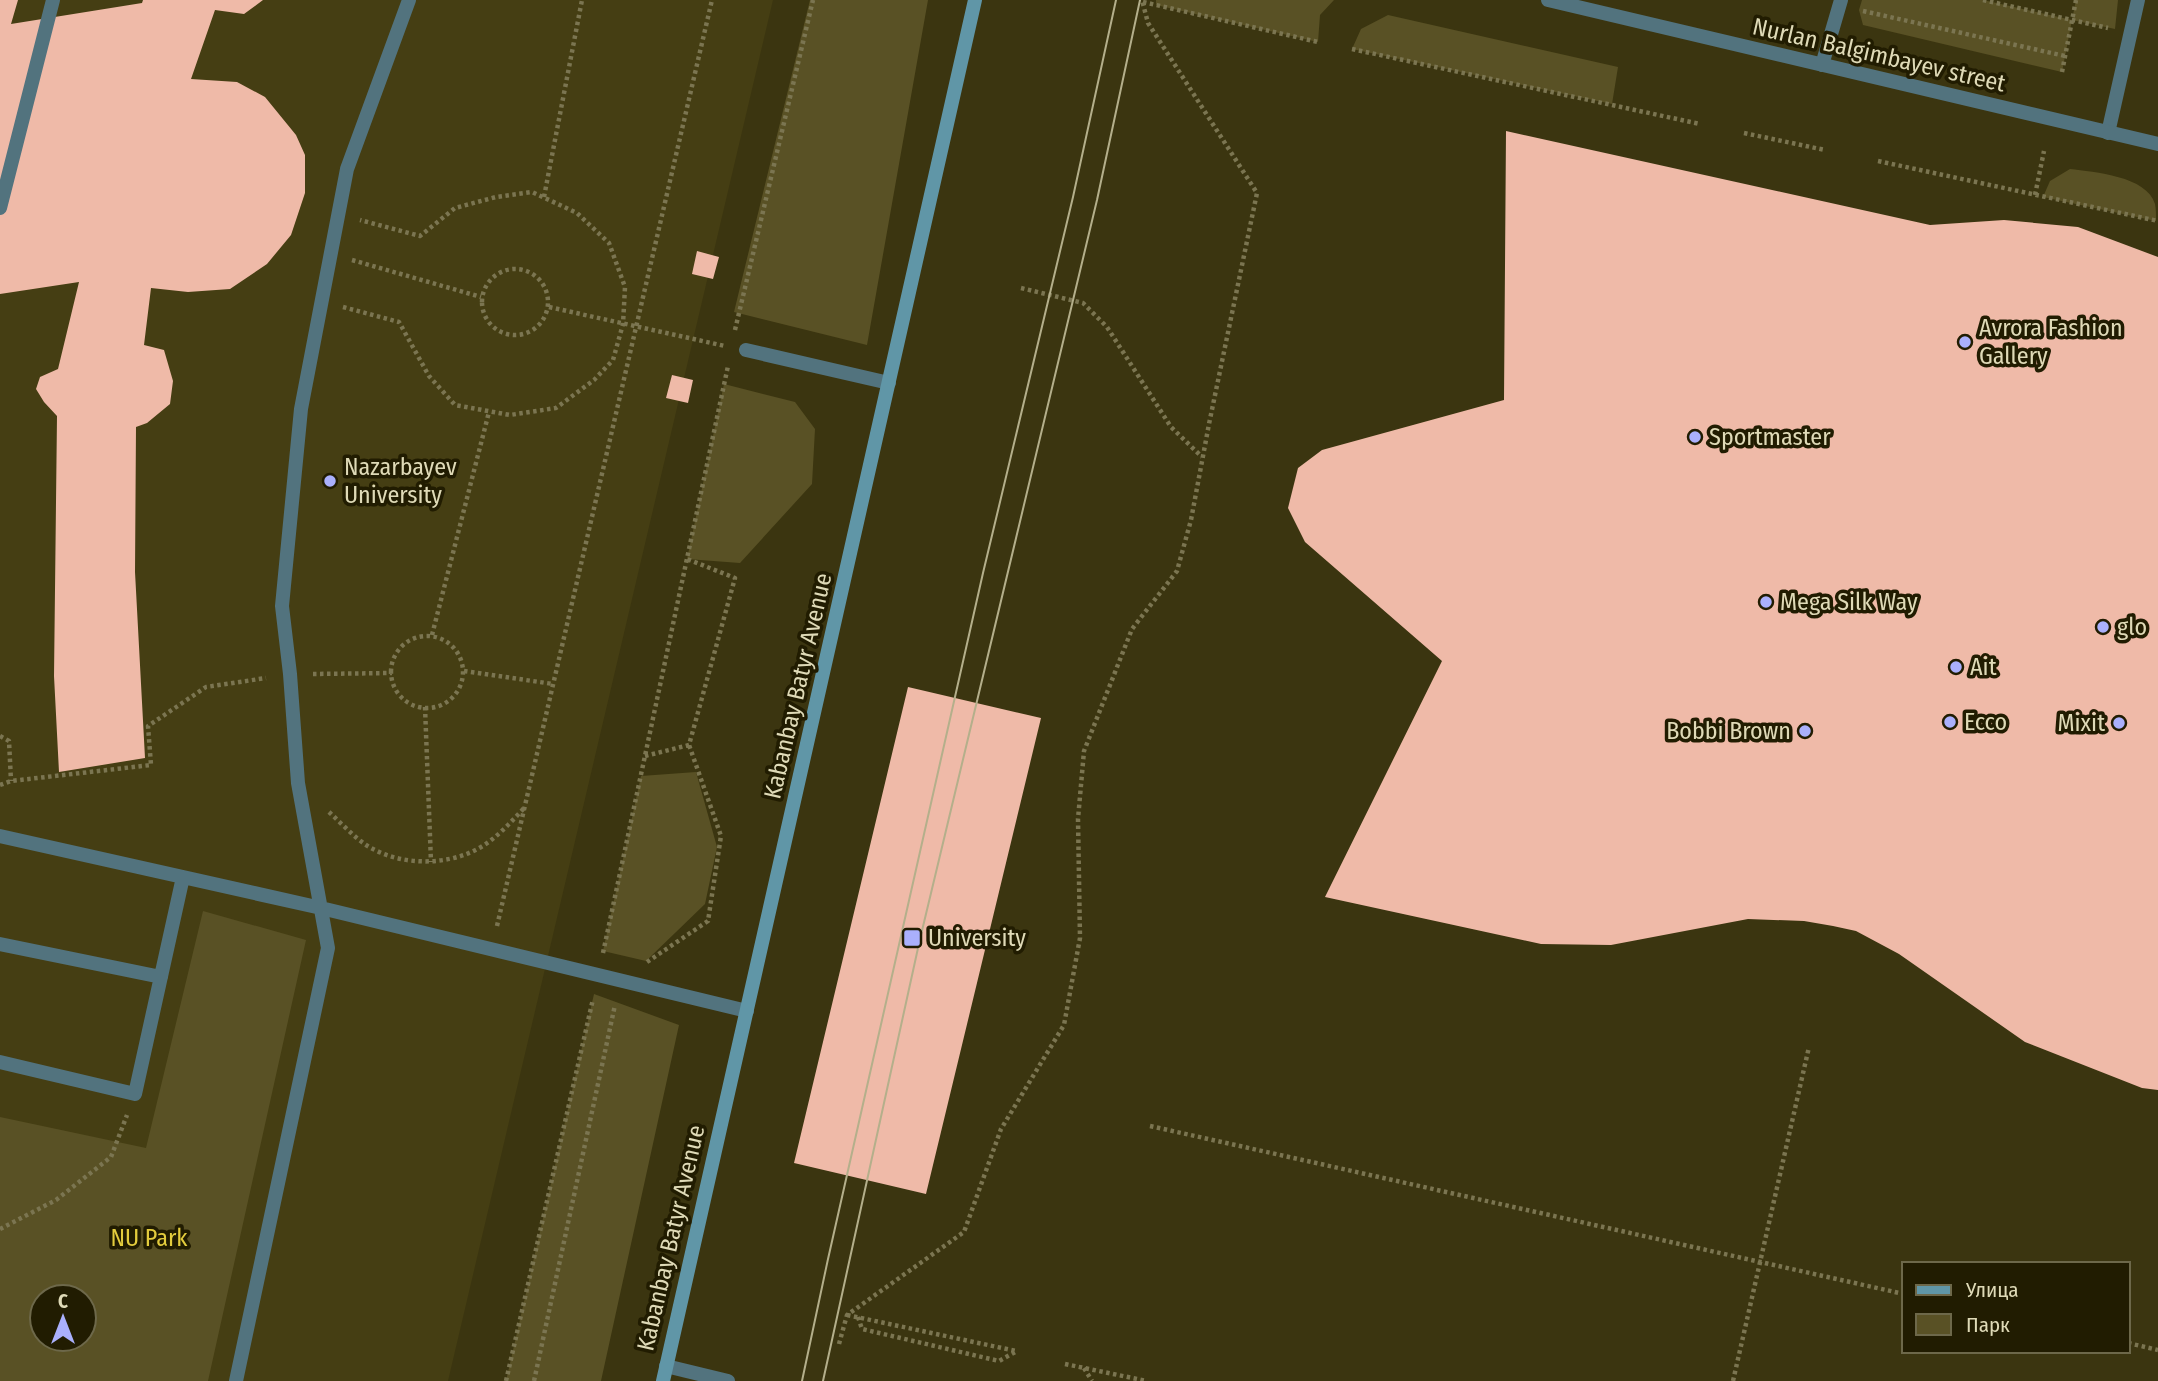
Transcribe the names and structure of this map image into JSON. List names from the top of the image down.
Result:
{
  "streets": {
    "main road": ["Kabanbay Batyr Avenue"],
    "street": ["Nurlan Balgimbayev street"]
  },
  "parks": ["NU Park"],
  "places": {
    "other": [
      "Avrora Fashion Gallery",
      "Sportmaster",
      "Nazarbayev University",
      "Mega Silk Way",
      "glo",
      "Ait",
      "Ecco",
      "Mixit",
      "Bobbi Brown"
    ],
    "transit": ["University"]
  },
  "legend": ["Улица", "Парк"],
  "north": "top"
}
